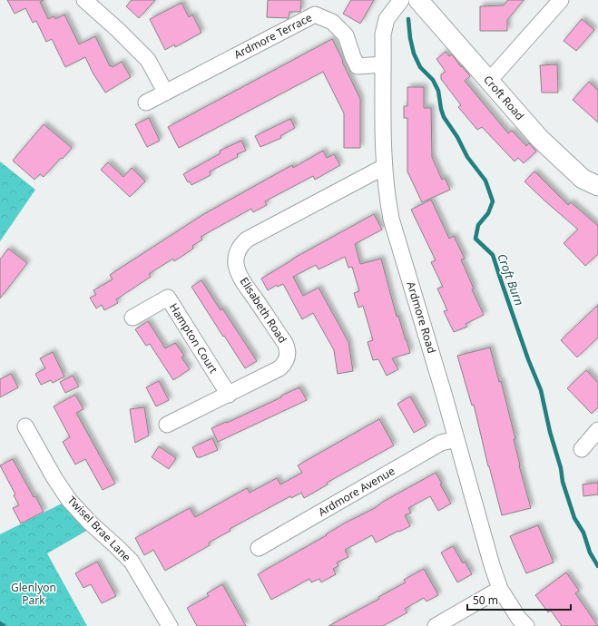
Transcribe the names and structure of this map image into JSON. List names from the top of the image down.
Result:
{
  "streets": {
    "street": [
      "Ardmore Terrace",
      "Croft Road",
      "Elisabeth Road",
      "Ardmore Road",
      "Hampton Court",
      "Ardmore Avenue",
      "Twisel Brae Lane"
    ]
  },
  "crossings": [
    ["Ardmore Terrace", "Ardmore Road"],
    ["Elisabeth Road", "Ardmore Road"],
    ["Elisabeth Road", "Hampton Court"],
    ["Ardmore Road", "Ardmore Avenue"]
  ],
  "water": ["Croft Burn"],
  "parks": ["Glenlyon Park"],
  "scale_bar": "50 m"
}
